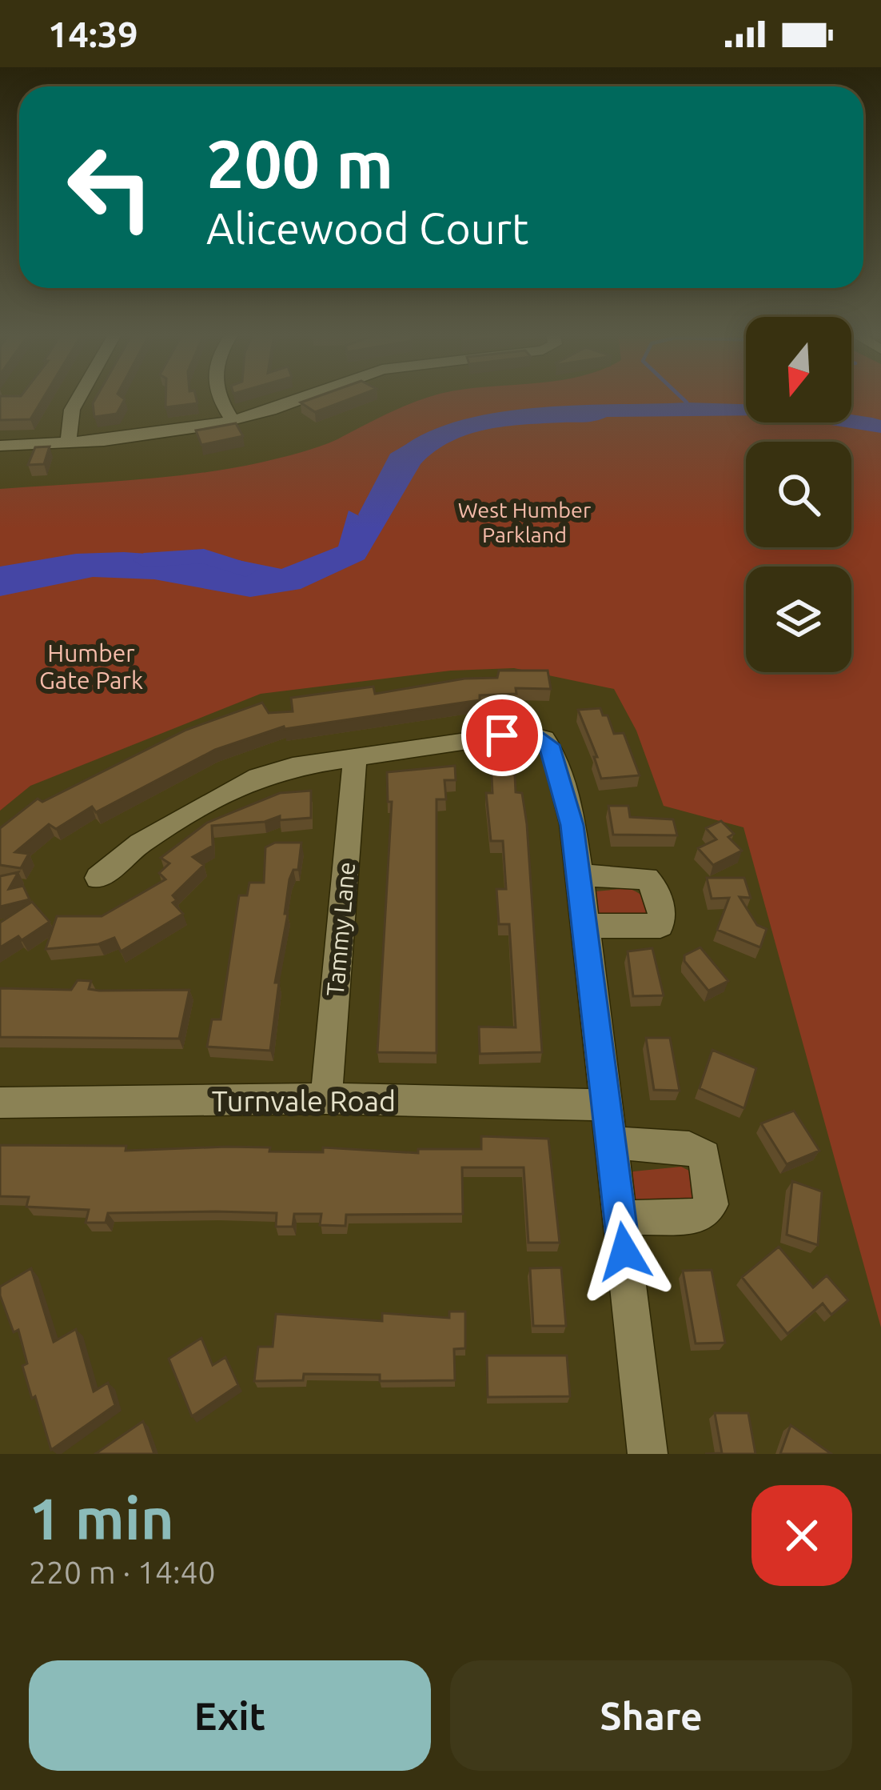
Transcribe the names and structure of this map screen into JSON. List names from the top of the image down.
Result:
{
  "streets": {
    "street": ["Tammy Lane", "Turnvale Road"]
  },
  "crossings": [
    ["Tammy Lane", "Turnvale Road"]
  ],
  "parks": ["West Humber Parkland", "Humber Gate Park"],
  "north": "bottom",
  "page": {
    "status": "14:39",
    "turn": ["200 m", "Alicewood Court"],
    "heading": ["1 min", "220 m · 14:40"],
    "buttons": ["Exit", "Share"]
  }
}
